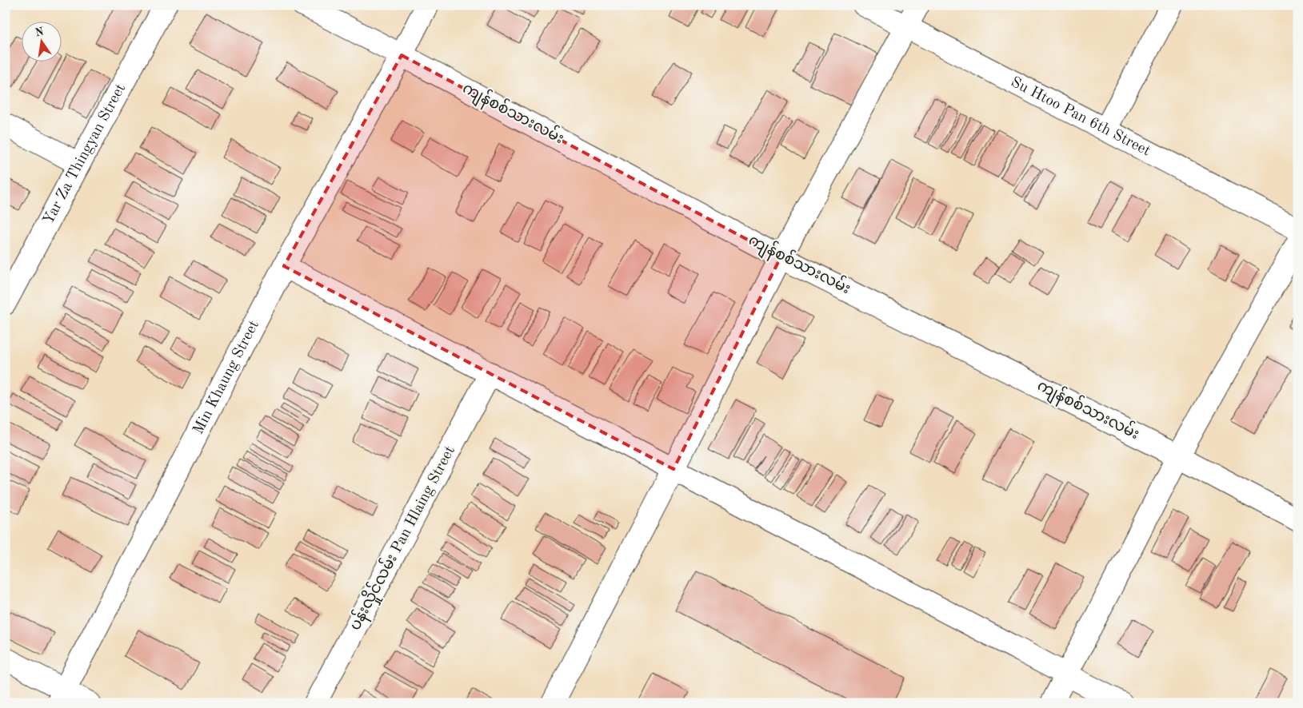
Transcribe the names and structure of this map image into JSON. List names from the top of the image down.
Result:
{
  "streets": {
    "street": [
      "ကျန်စစ်သားလမ်း",
      "Su Htoo Pan 6th Street",
      "Yar Za Thingyan Street",
      "Min Khaung Street",
      "ပန်းလှိုင်လမ်း Pan Hlaing Street"
    ]
  },
  "crossings": [
    ["ကျန်စစ်သားလမ်း", "Min Khaung Street"]
  ],
  "north": "top"
}
